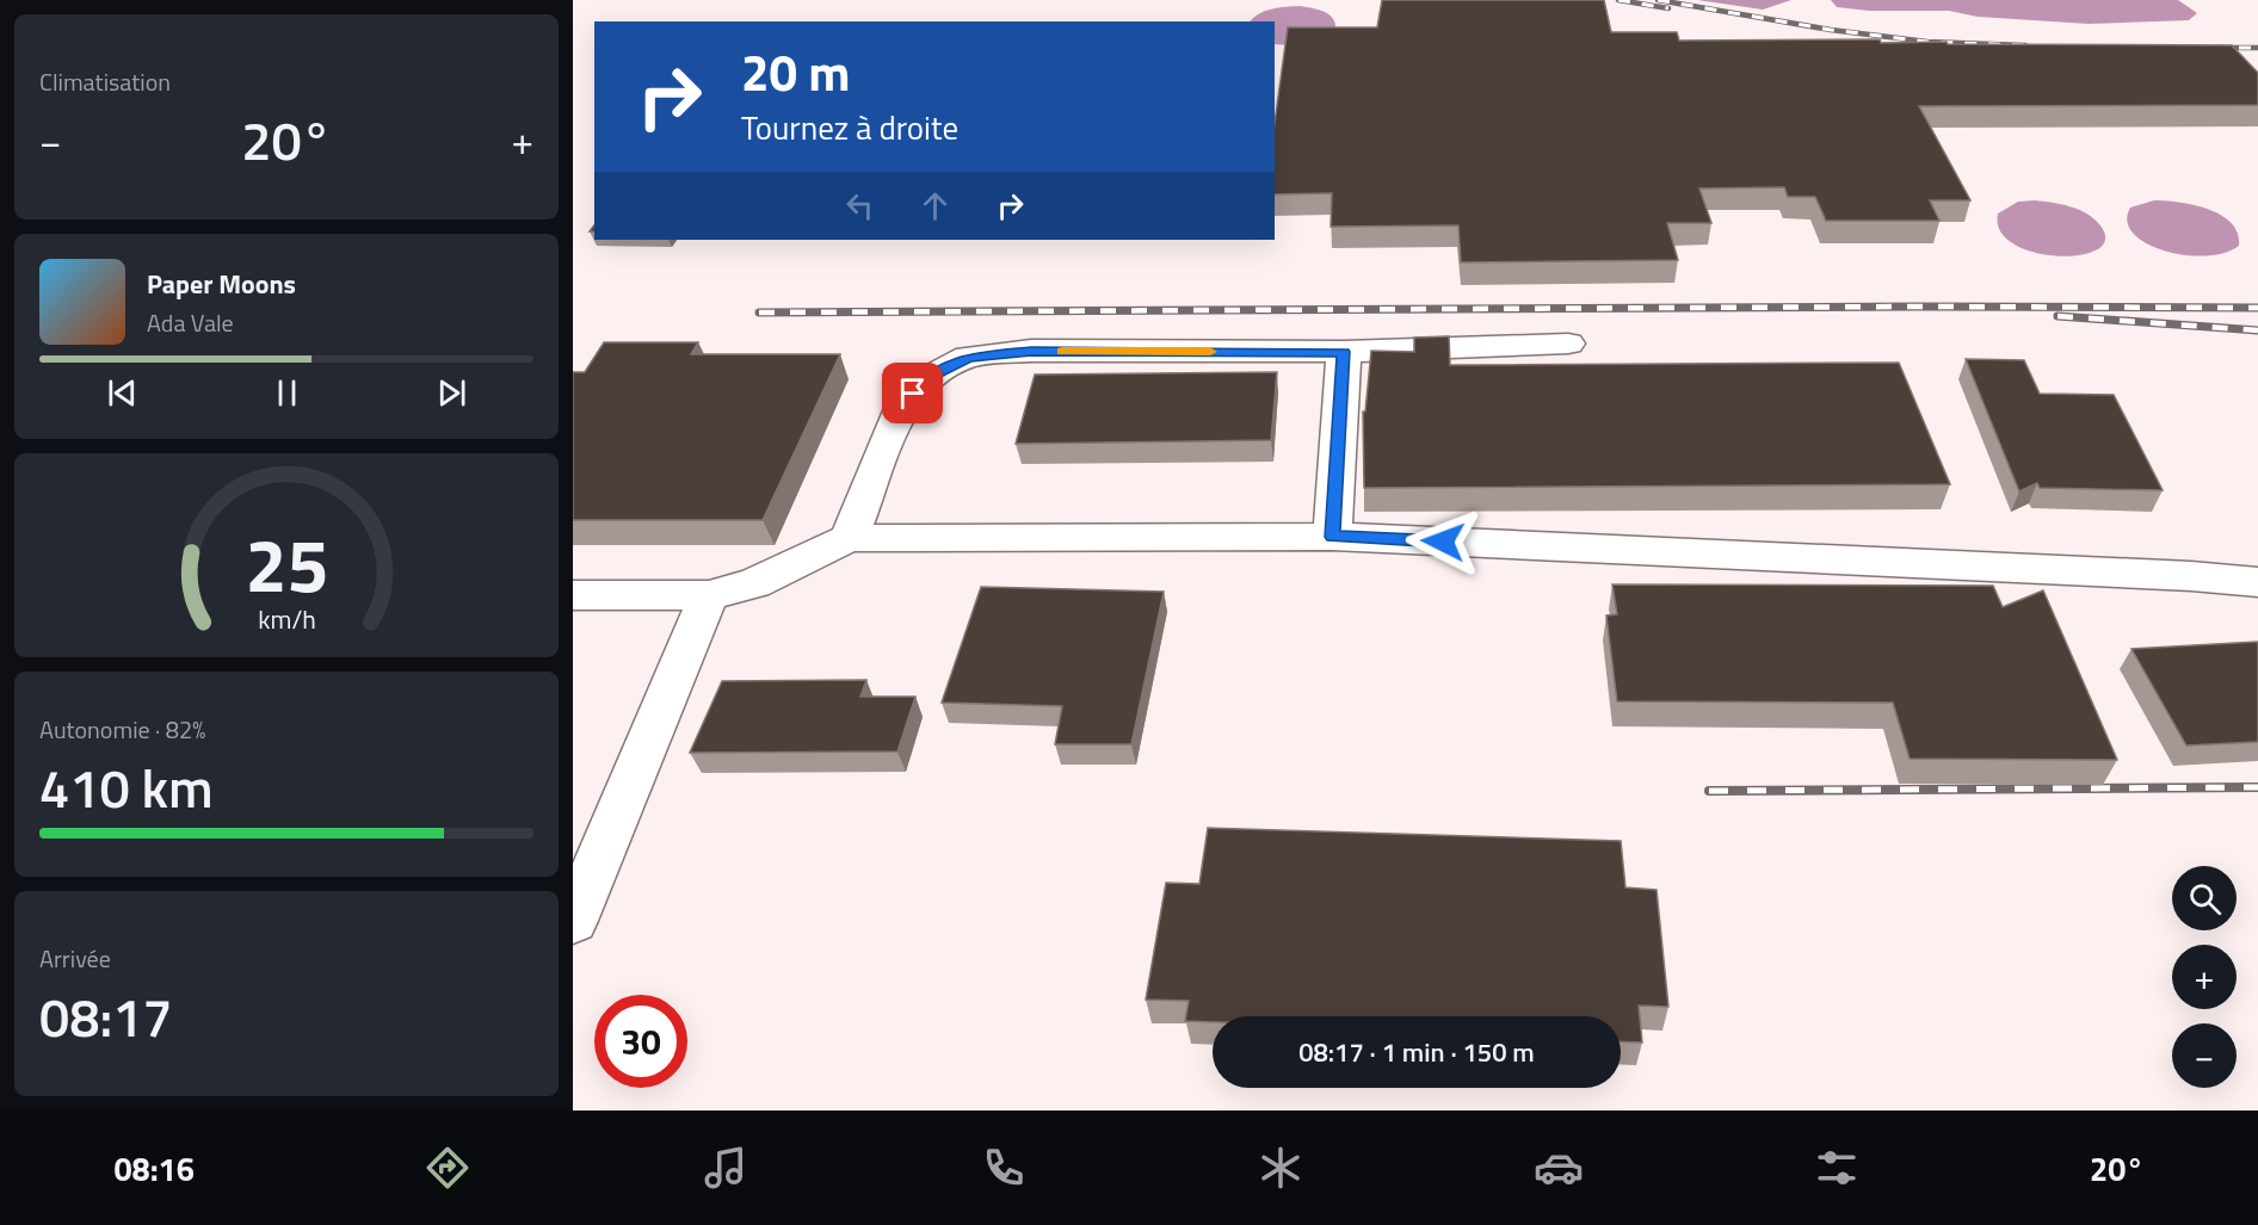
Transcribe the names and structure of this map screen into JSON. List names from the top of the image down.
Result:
{
  "page": {
    "tile": [
      "Climatisation",
      ["Autonomie · 82%", "410 km"],
      ["Arrivée", "08:17"]
    ],
    "turn": ["20 m", "Tournez à droite"],
    "heat": ["−", "20°", "+"],
    "song": ["Paper Moons", "Ada Vale"],
    "map_buttons": ["+", "−"],
    "limit": "30",
    "trip": "08:17 · 1 min · 150 m",
    "tabs": ["08:16", "20°"],
    "gauge": ["25", "km/h"]
  }
}
